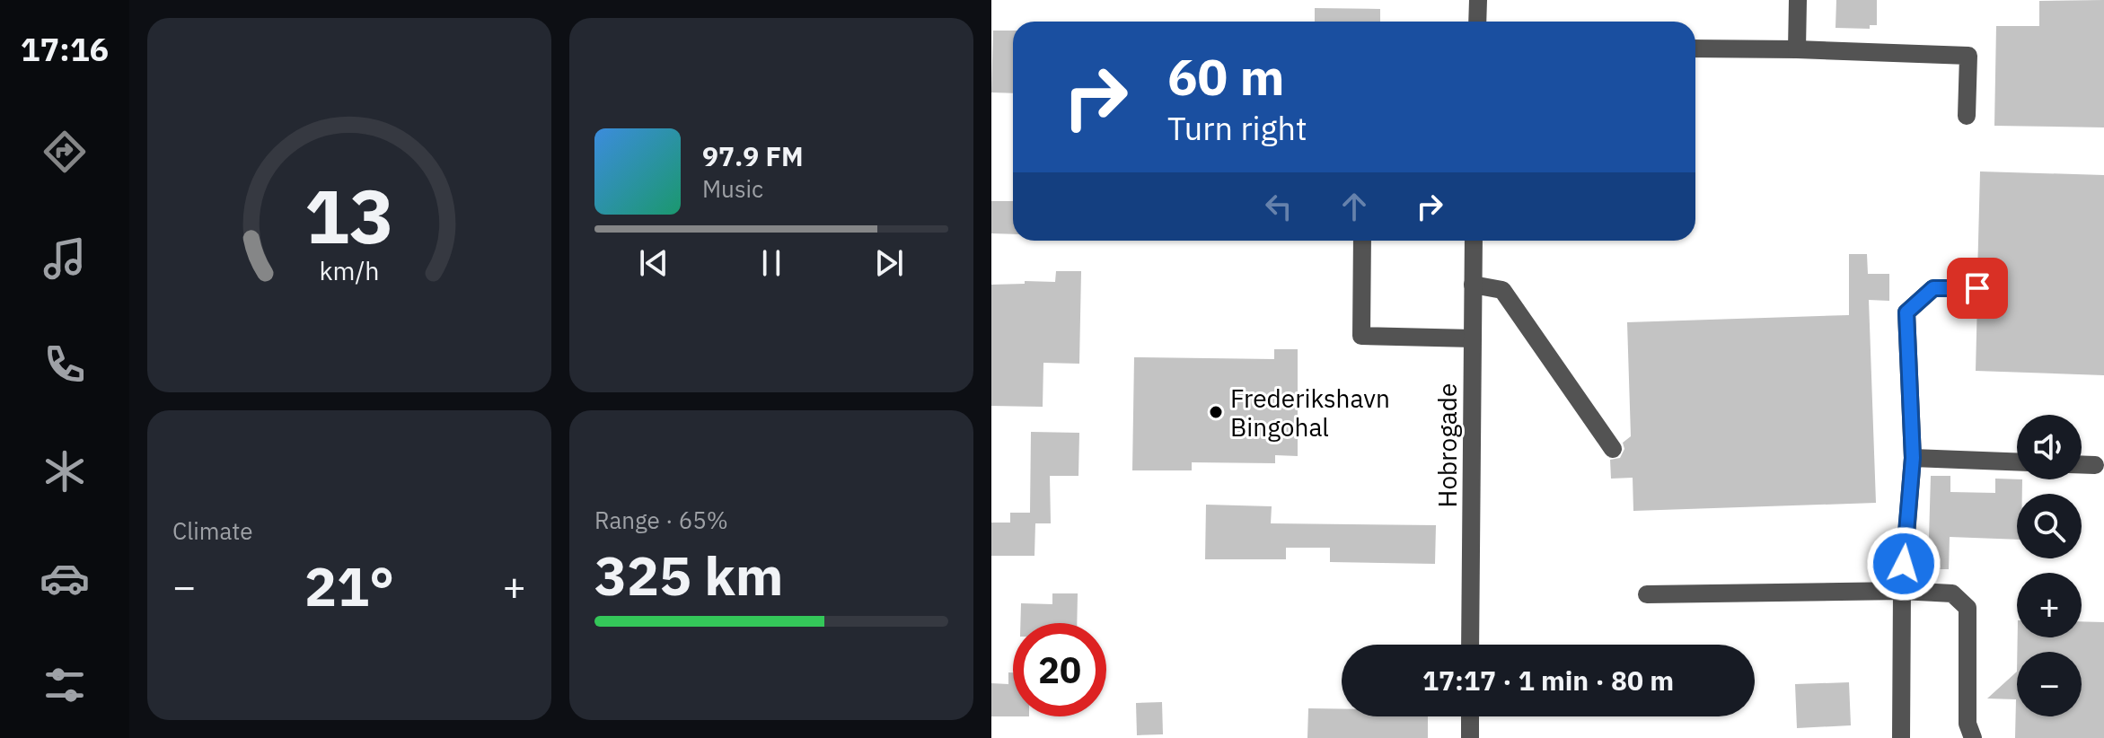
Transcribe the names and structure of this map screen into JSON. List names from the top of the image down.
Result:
{
  "streets": {
    "street": ["Hobrogade"]
  },
  "places": ["Frederikshavn Bingohal"],
  "page": {
    "tabs": "17:16",
    "turn": ["60 m", "Turn right"],
    "song": ["97.9 FM", "Music"],
    "tile": [
      "Climate",
      ["Range · 65%", "325 km"]
    ],
    "map_buttons": ["+", "−"],
    "heat": ["−", "21°", "+"],
    "limit": "20",
    "trip": "17:17 · 1 min · 80 m",
    "gauge": ["13", "km/h"]
  }
}
